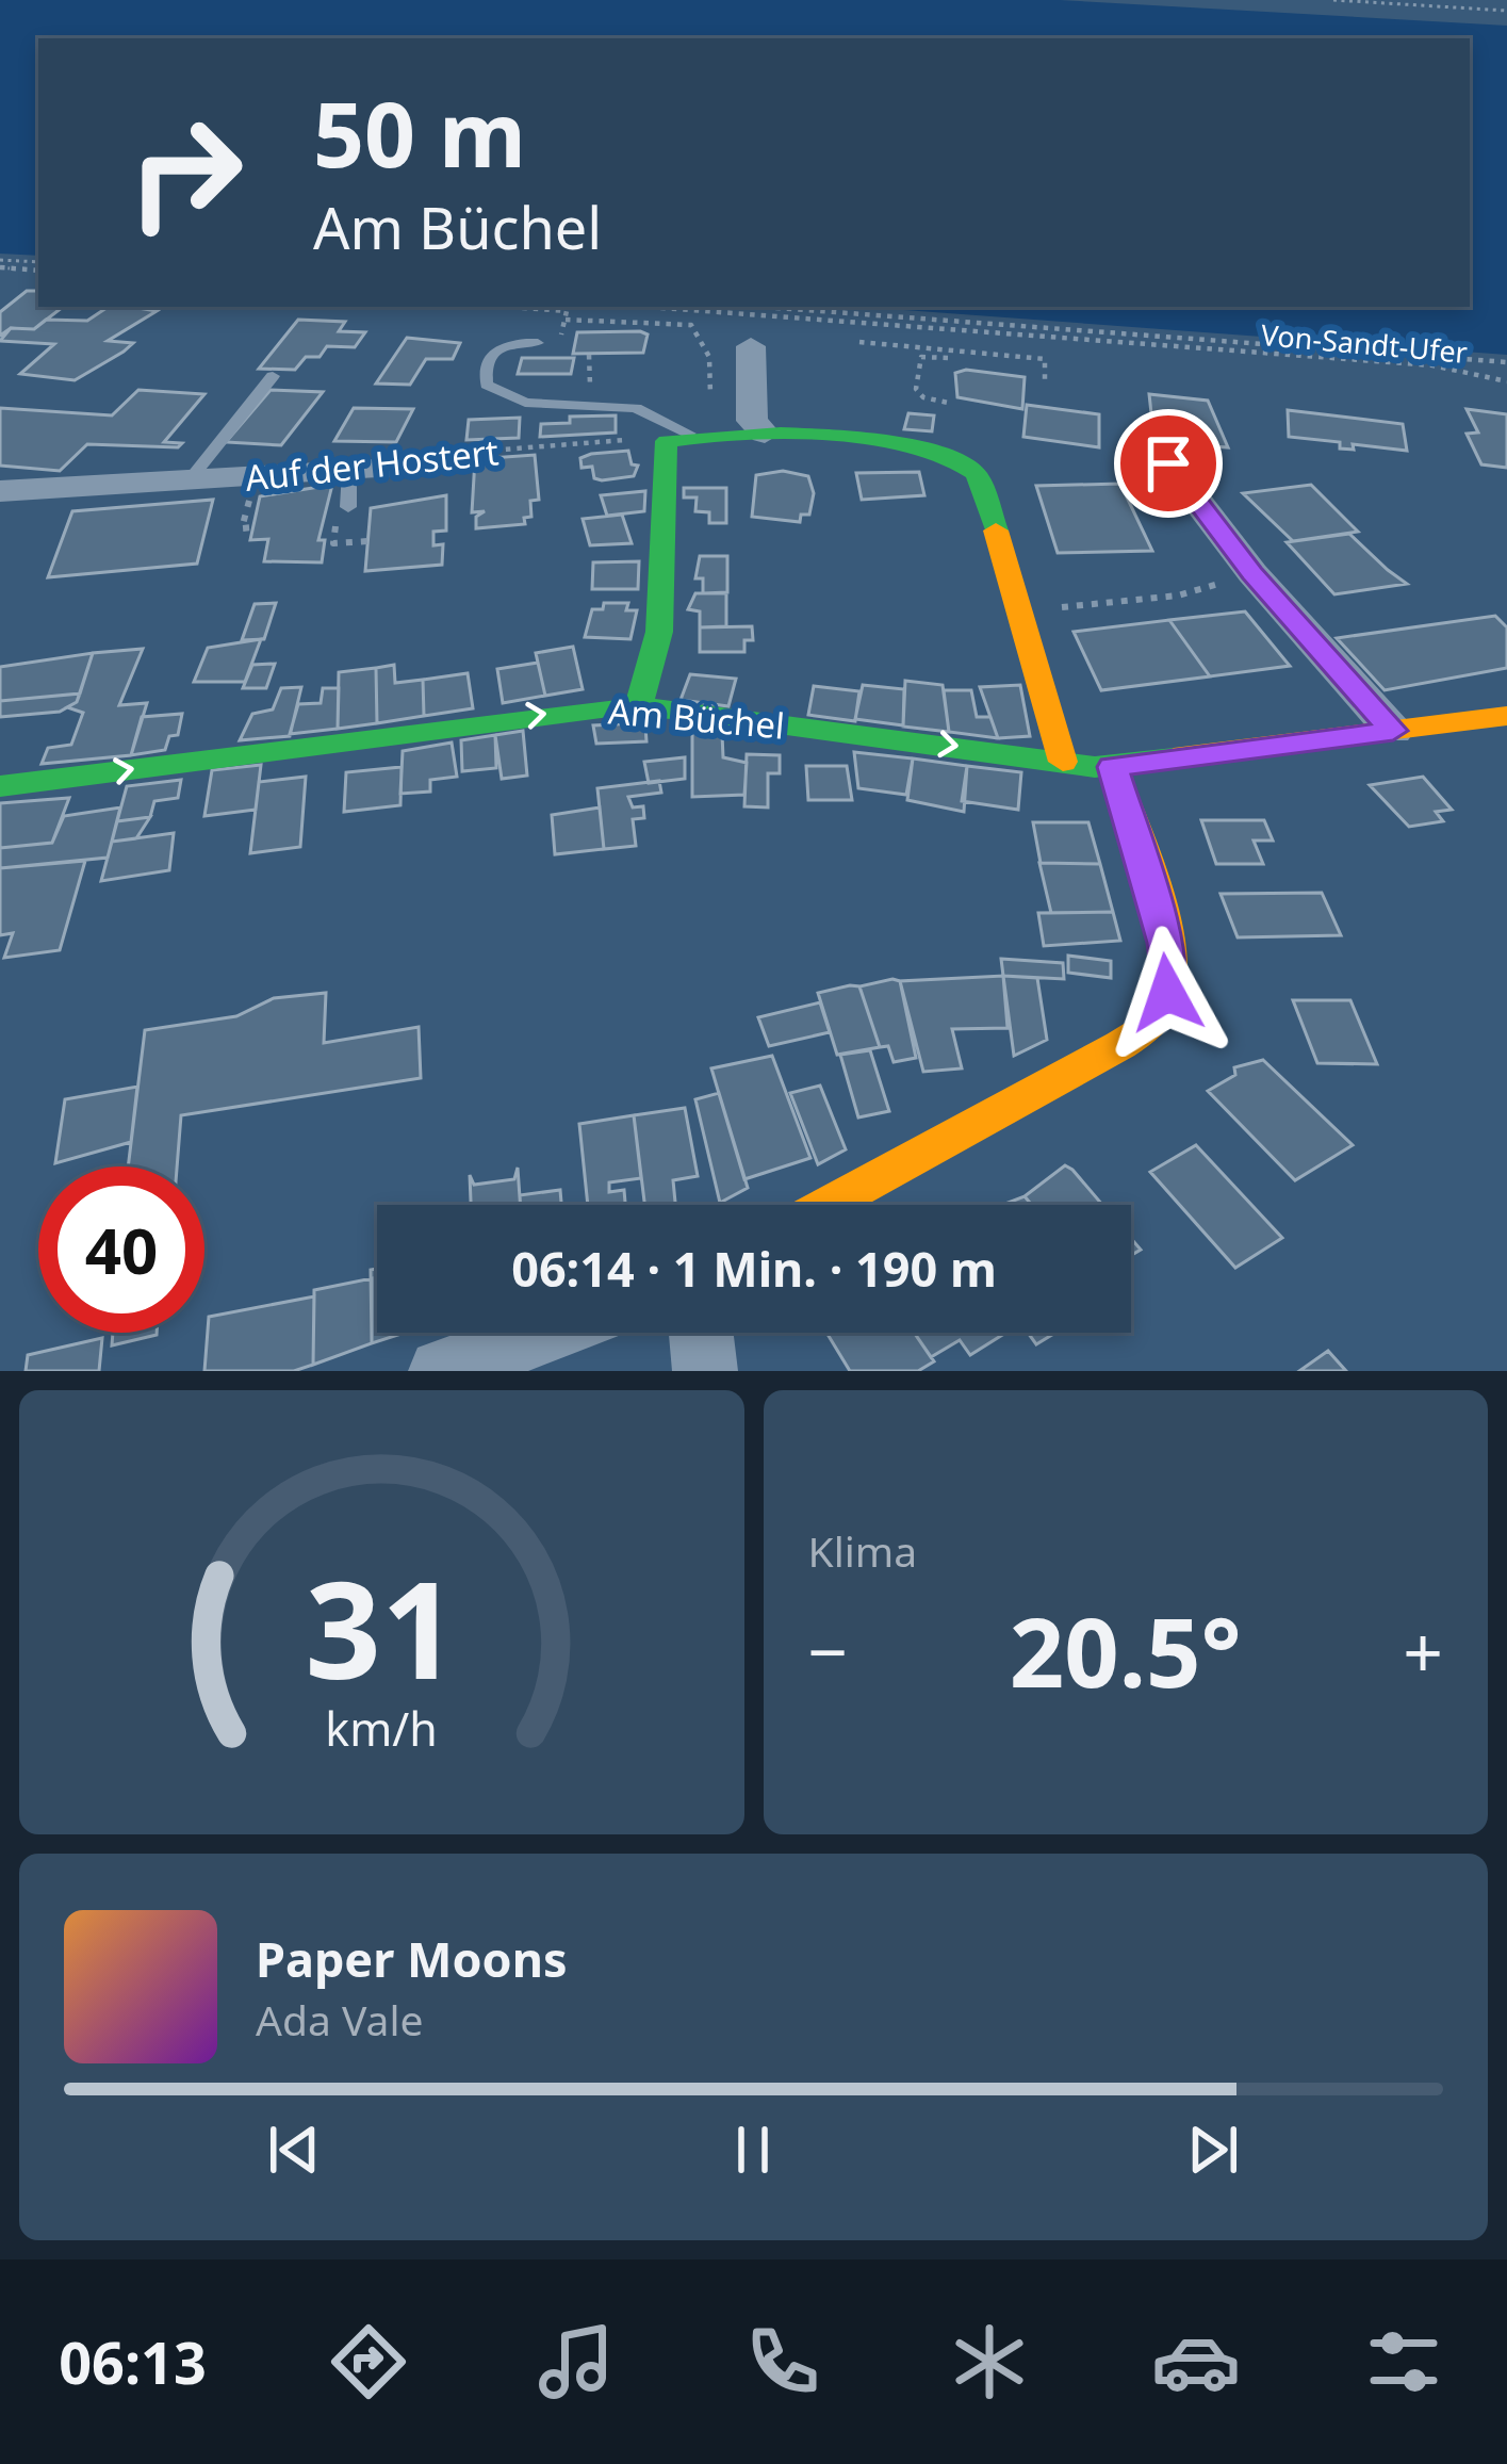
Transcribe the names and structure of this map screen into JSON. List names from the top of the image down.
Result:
{
  "streets": {
    "street": ["Auf der Hostert", "Am Büchel"],
    "path": ["Von-Sandt-Ufer"]
  },
  "one_way": ["Am Büchel"],
  "page": {
    "turn": ["50 m", "Am Büchel"],
    "limit": "40",
    "trip": "06:14 · 1 Min. · 190 m",
    "tile": "Klima",
    "heat": ["−", "20.5°", "+"],
    "song": ["Paper Moons", "Ada Vale"],
    "tabs": "06:13",
    "gauge": ["31", "km/h"]
  }
}
